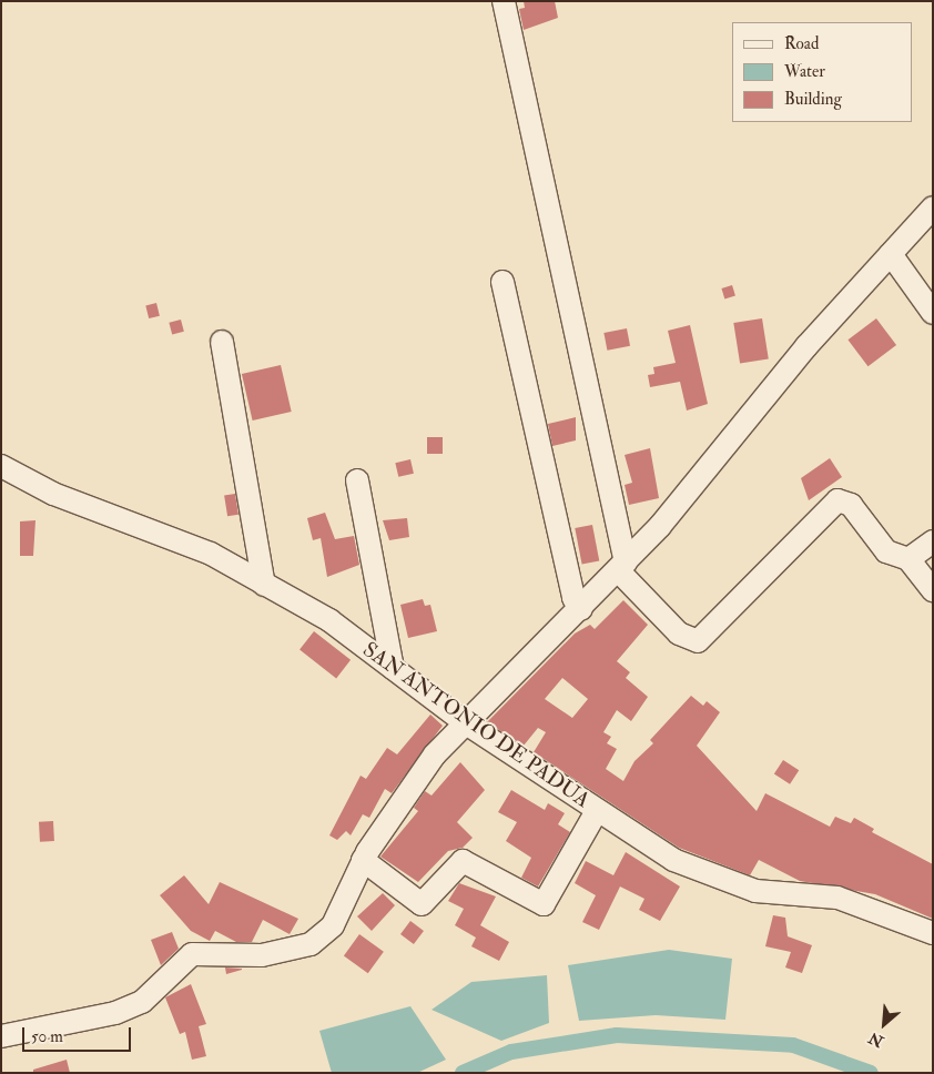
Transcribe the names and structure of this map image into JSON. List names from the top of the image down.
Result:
{
  "streets": {
    "street": ["SAN ANTONIO DE PADUA"]
  },
  "legend": ["Road", "Water", "Building"],
  "scale_bar": "50 m",
  "north": "bottom left"
}
